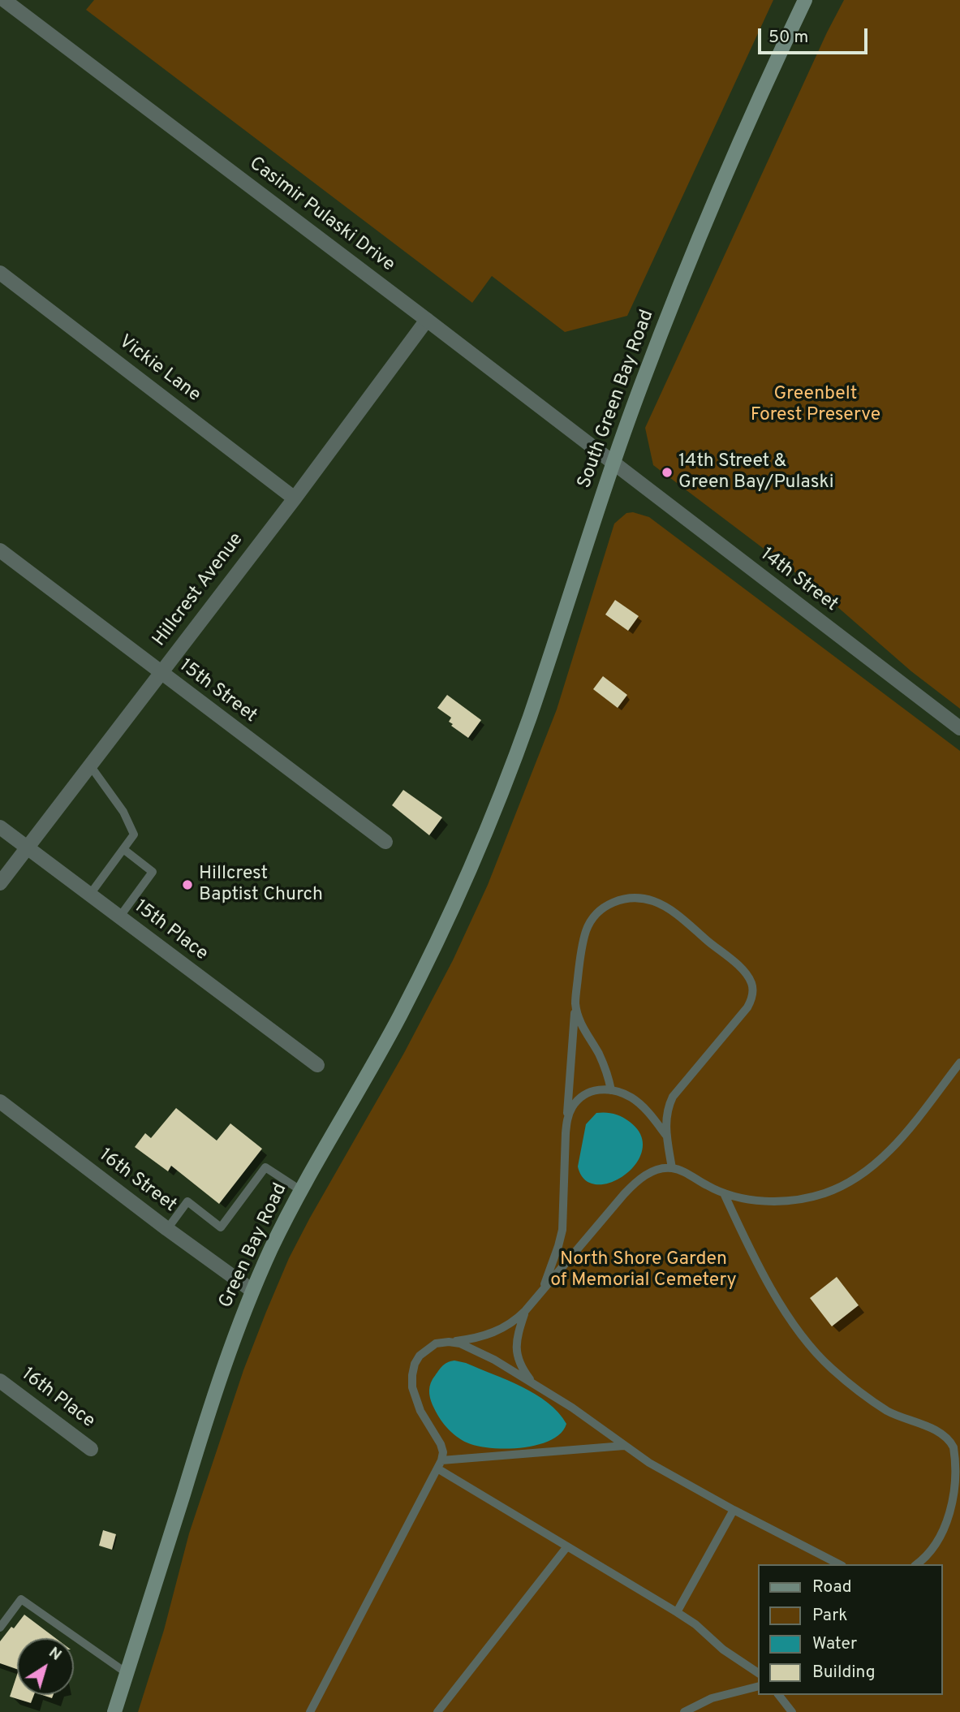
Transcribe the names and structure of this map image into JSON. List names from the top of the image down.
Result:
{
  "streets": {
    "main road": ["South Green Bay Road", "Green Bay Road"],
    "street": [
      "Casimir Pulaski Drive",
      "Vickie Lane",
      "14th Street",
      "Hillcrest Avenue",
      "15th Street",
      "15th Place",
      "16th Street",
      "16th Place"
    ]
  },
  "crossings": [
    ["Casimir Pulaski Drive", "South Green Bay Road"],
    ["Casimir Pulaski Drive", "14th Street"],
    ["Casimir Pulaski Drive", "Hillcrest Avenue"],
    ["Vickie Lane", "Hillcrest Avenue"],
    ["South Green Bay Road", "14th Street"],
    ["South Green Bay Road", "Green Bay Road"],
    ["Hillcrest Avenue", "15th Street"],
    ["Hillcrest Avenue", "15th Place"],
    ["16th Street", "Green Bay Road"]
  ],
  "parks": ["Greenbelt Forest Preserve", "North Shore Garden of Memorial Cemetery"],
  "places": ["14th Street & Green Bay/Pulaski", "Hillcrest Baptist Church"],
  "legend": [
    "Road",
    "Park",
    "Water",
    "Building"
  ],
  "scale_bar": "50 m",
  "north": "top right"
}
